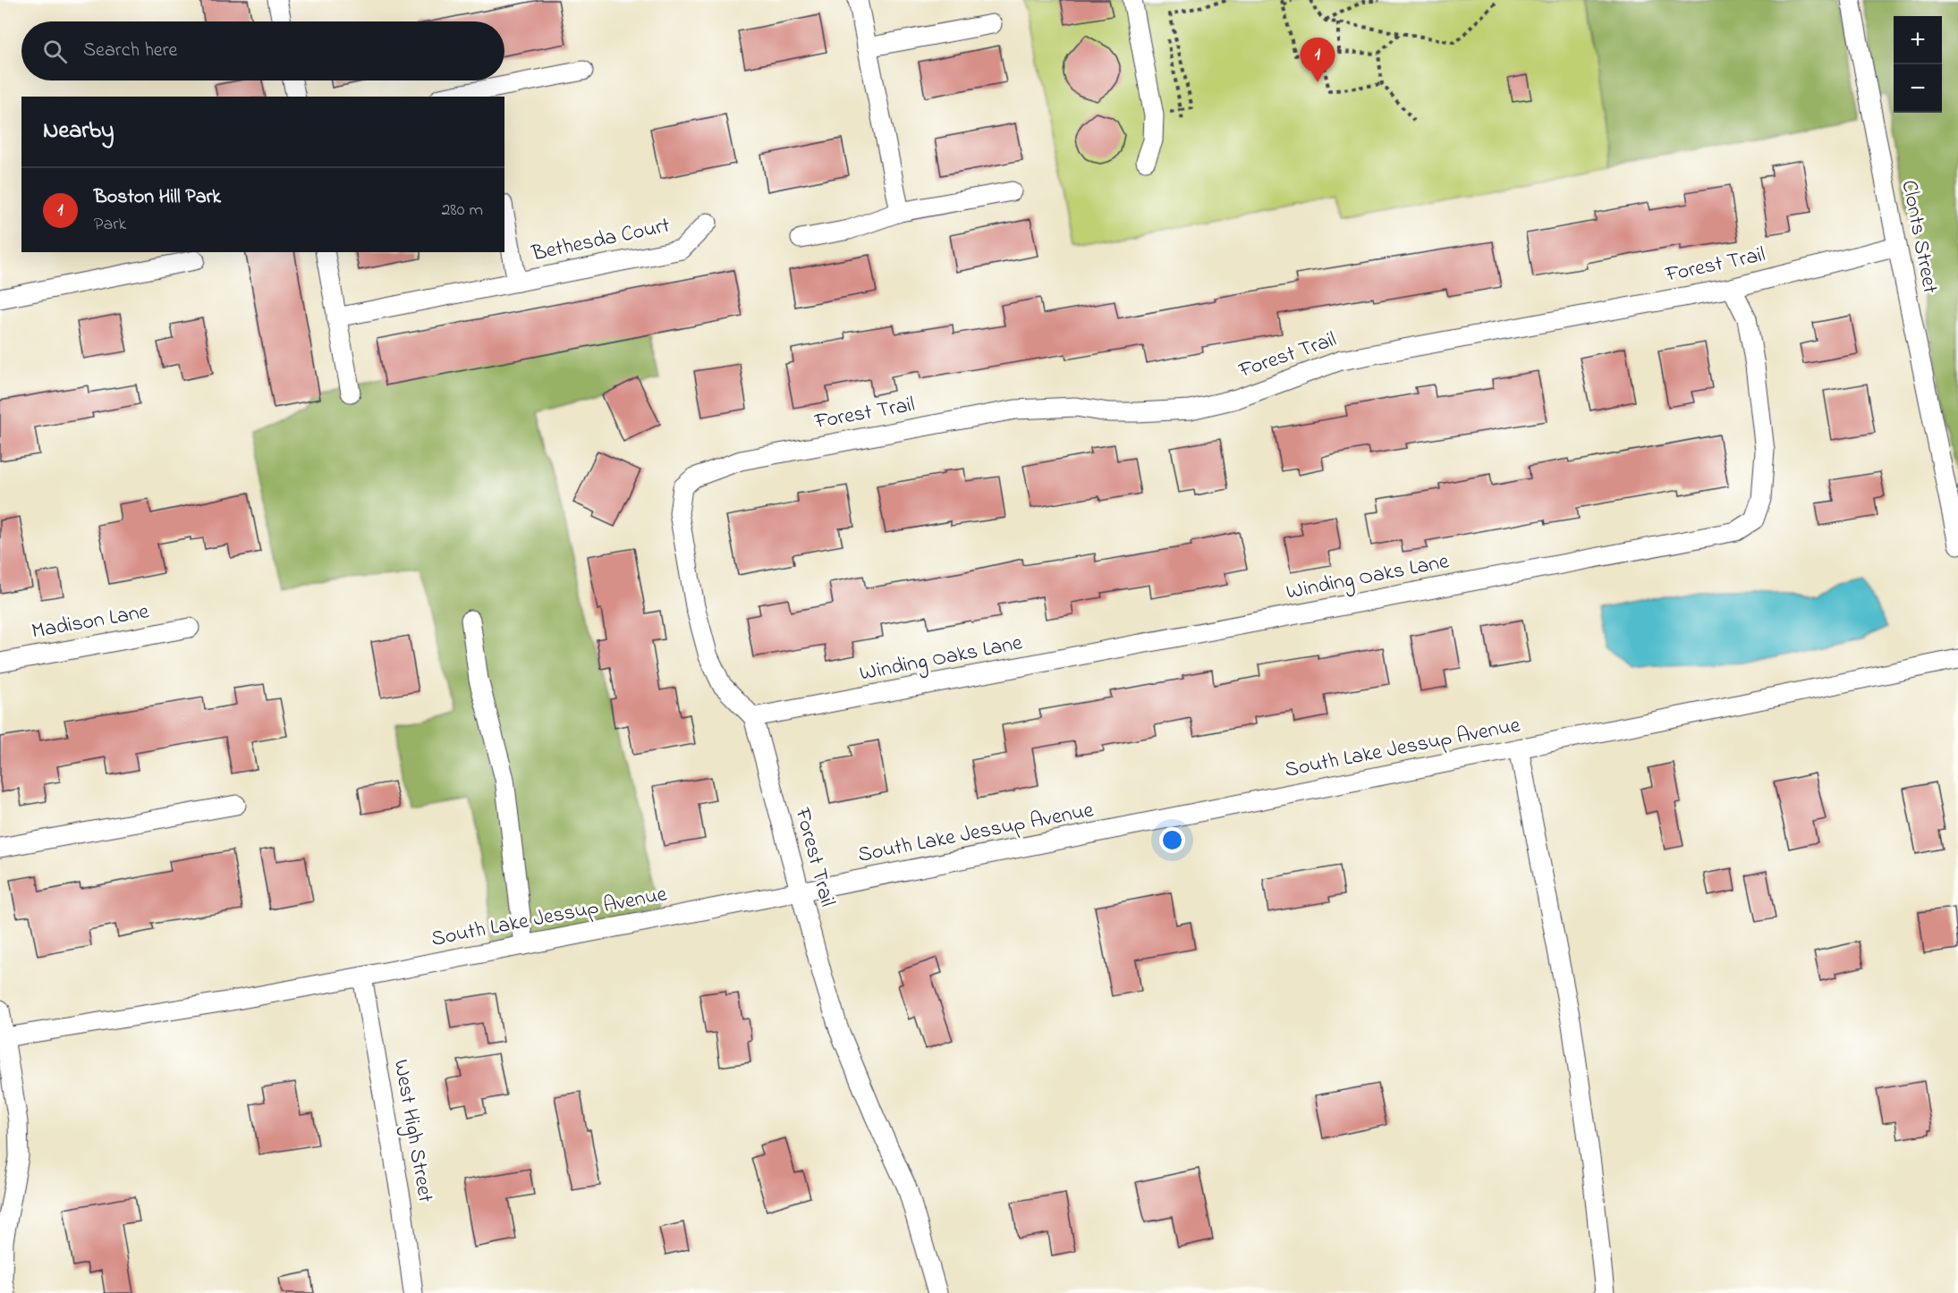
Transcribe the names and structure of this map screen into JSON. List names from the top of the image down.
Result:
{
  "streets": {
    "street": [
      "Clonts Street",
      "Bethesda Court",
      "Forest Trail",
      "Winding Oaks Lane",
      "Madison Lane",
      "South Lake Jessup Avenue",
      "West High Street"
    ]
  },
  "crossings": [
    ["Clonts Street", "Forest Trail"],
    ["Forest Trail", "Winding Oaks Lane"],
    ["Forest Trail", "South Lake Jessup Avenue"],
    ["South Lake Jessup Avenue", "West High Street"]
  ],
  "page": {
    "map_buttons": ["+", "−"],
    "search": "Search here",
    "pins": "1",
    "heading": "Nearby",
    "list": [
      {
        "mark": "1",
        "name": "Boston Hill Park",
        "note": "Park",
        "value": "280 m"
      }
    ]
  }
}
